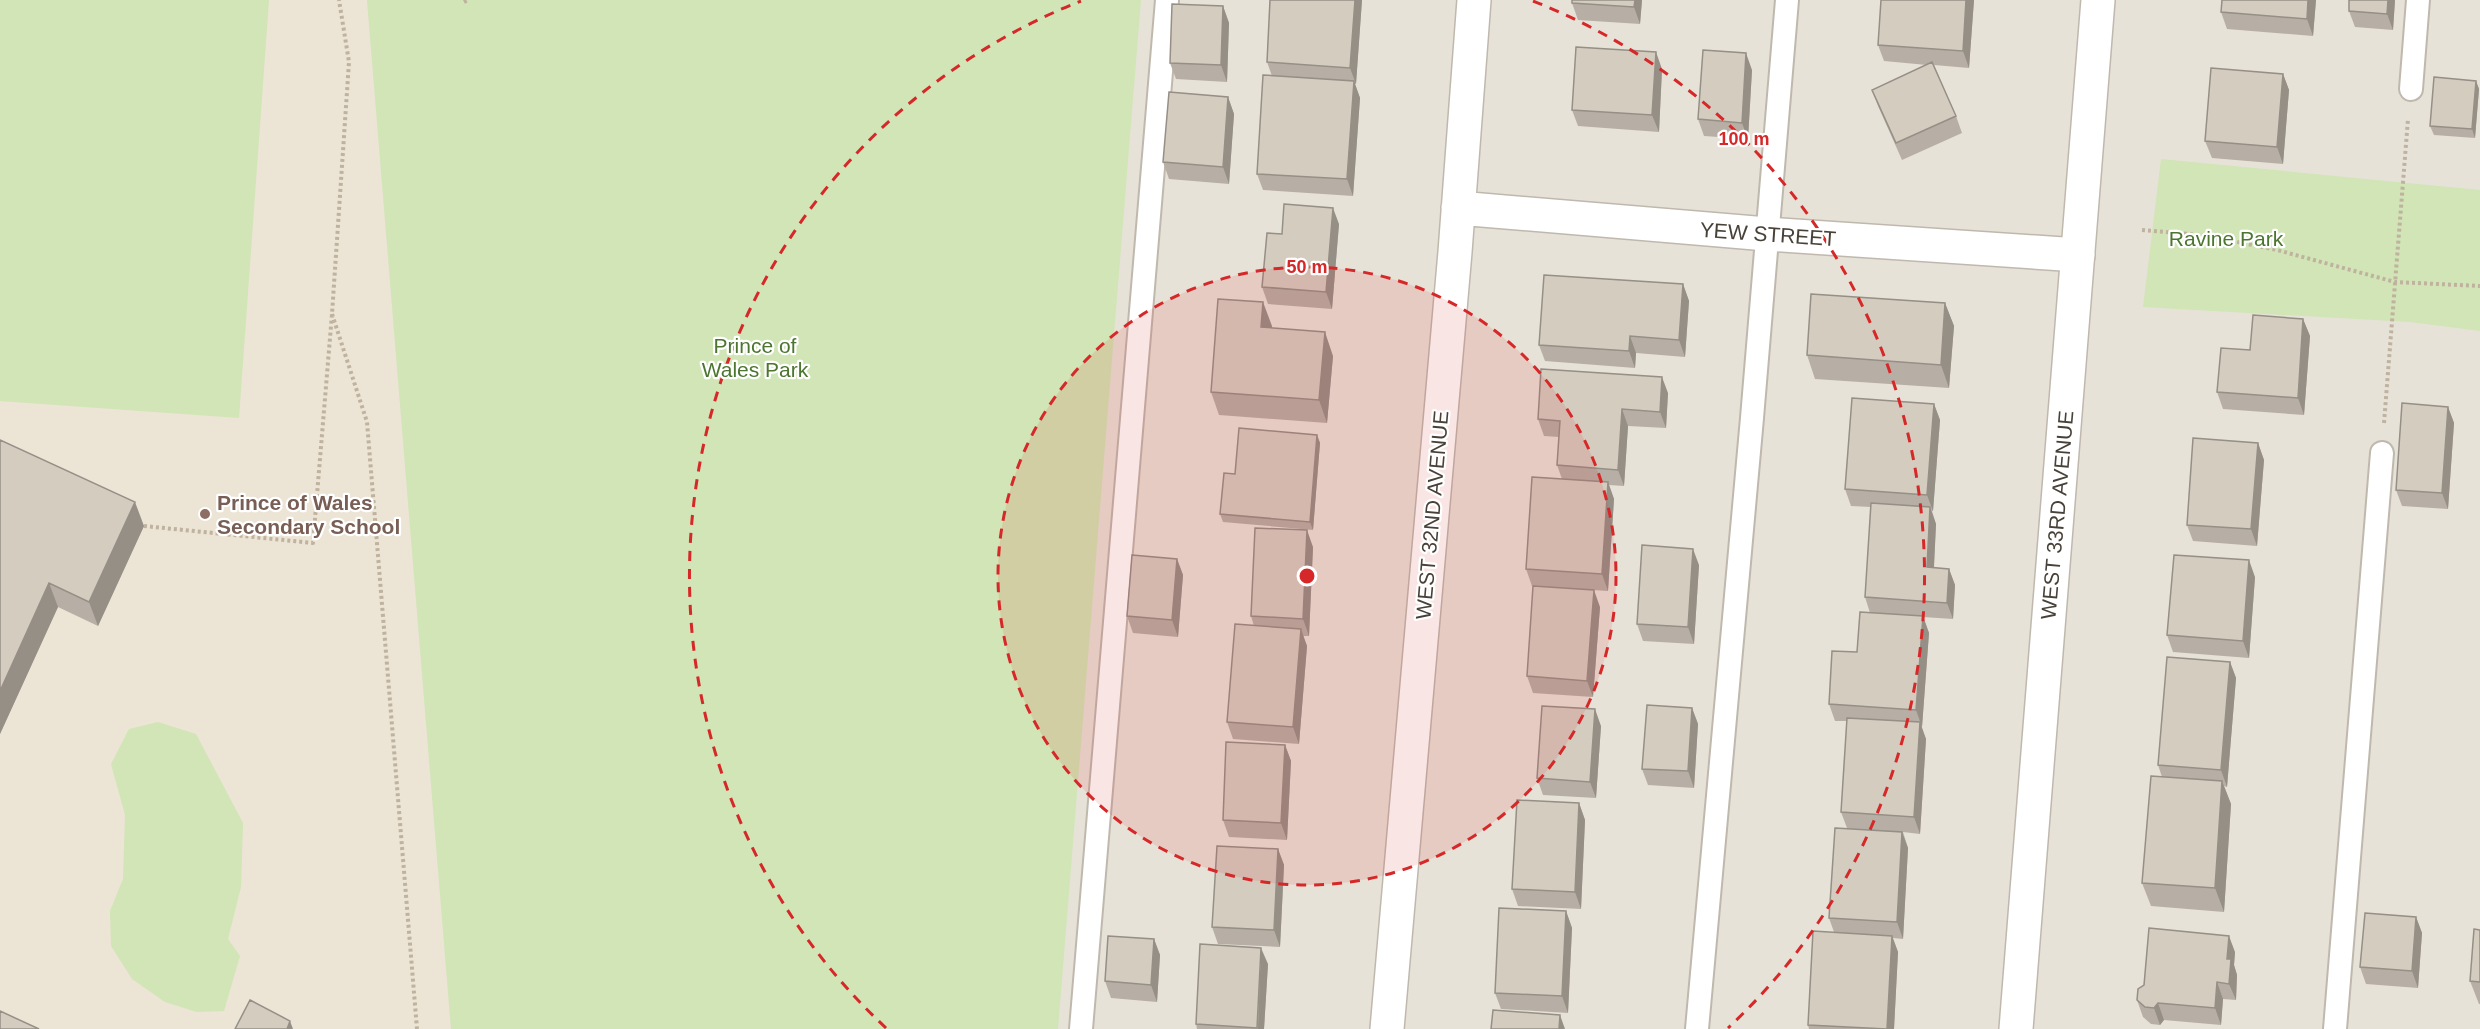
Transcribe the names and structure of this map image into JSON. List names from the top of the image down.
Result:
{
  "streets": {
    "street": ["YEW STREET", "WEST 32ND AVENUE", "WEST 33RD AVENUE"]
  },
  "crossings": [
    ["YEW STREET", "WEST 32ND AVENUE"],
    ["YEW STREET", "WEST 33RD AVENUE"]
  ],
  "parks": ["Ravine Park", "Prince of Wales Park"],
  "places": ["Prince of Wales Secondary School"],
  "rings": ["100 m", "50 m"]
}
